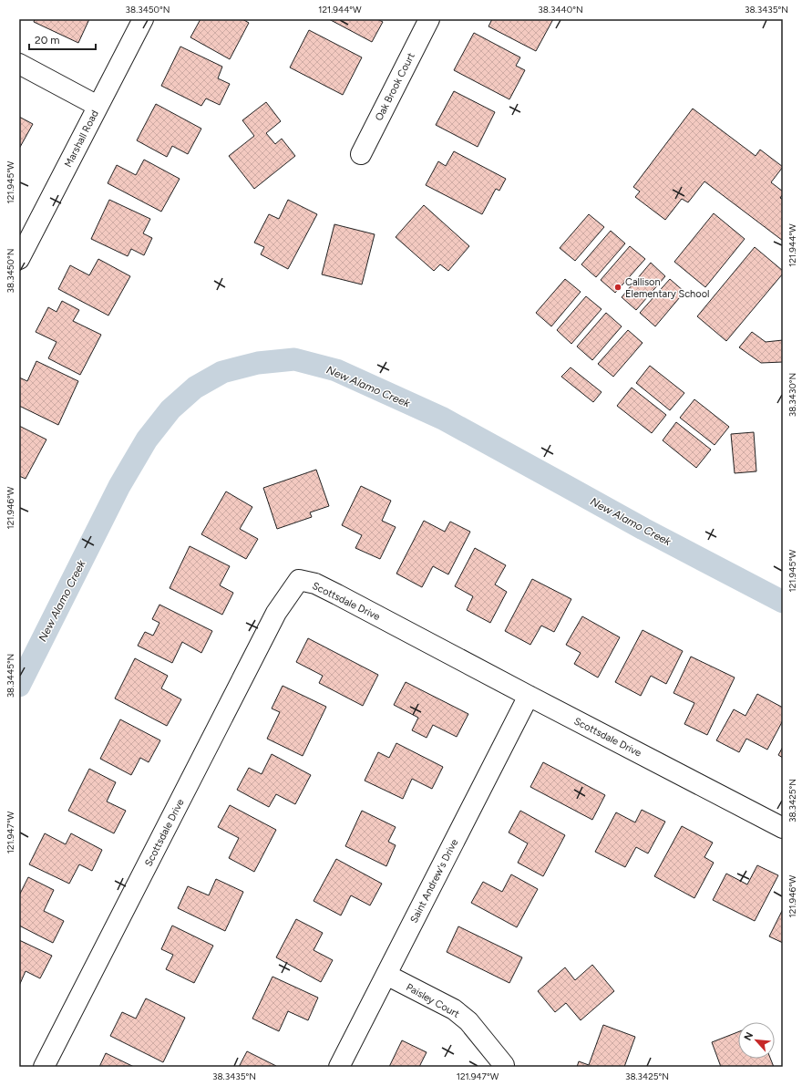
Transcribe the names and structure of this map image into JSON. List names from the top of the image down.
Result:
{
  "streets": {
    "street": [
      "Oak Brook Court",
      "Marshall Road",
      "Scottsdale Drive",
      "Saint Andrew's Drive",
      "Paisley Court"
    ]
  },
  "crossings": [
    ["Scottsdale Drive", "Saint Andrew's Drive"],
    ["Saint Andrew's Drive", "Paisley Court"]
  ],
  "water": ["New Alamo Creek"],
  "places": ["Callison Elementary School"],
  "scale_bar": "20 m",
  "north": "top left",
  "coordinates": [
    "38.3450°N",
    "121.944°W",
    "38.3440°N",
    "38.3435°N",
    "121.945°W",
    "38.3430°N",
    "121.946°W",
    "38.3445°N",
    "38.3425°N",
    "121.947°W"
  ]
}
